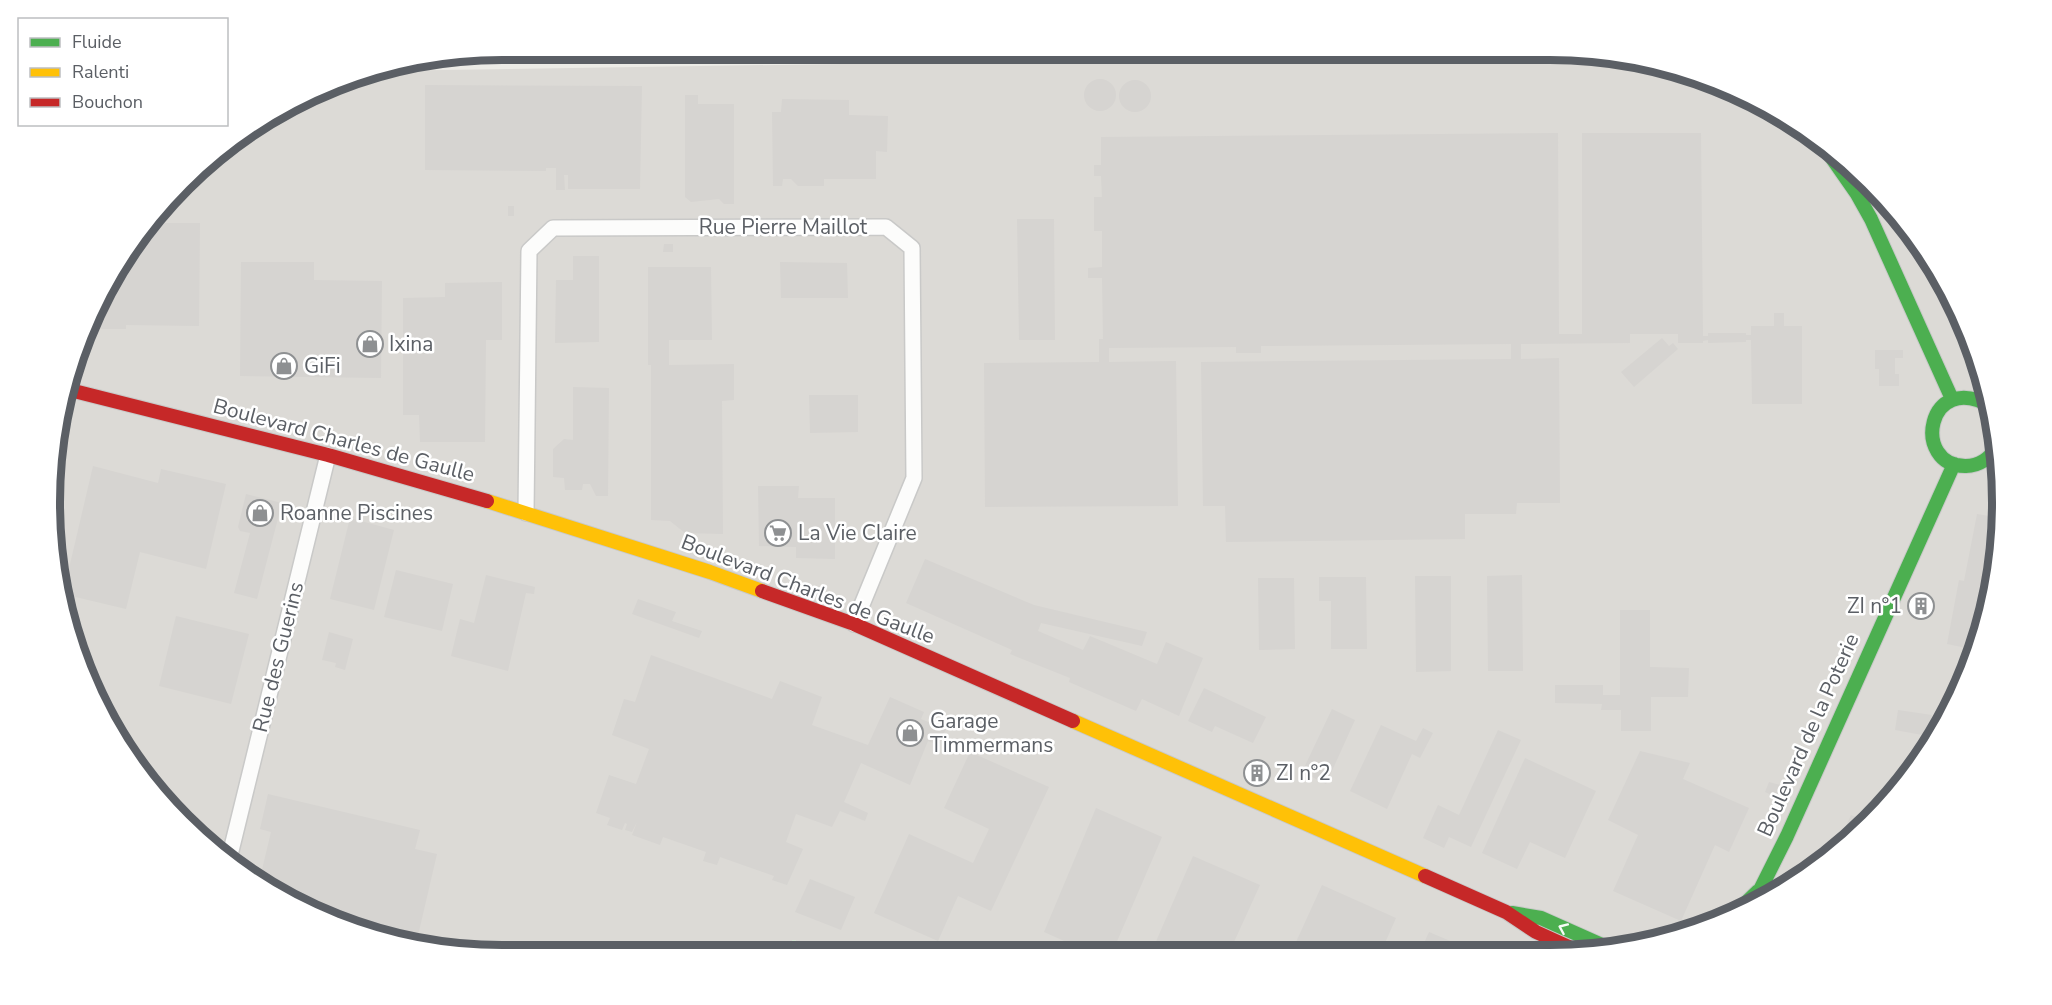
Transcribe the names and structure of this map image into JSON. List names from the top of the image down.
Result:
{
  "streets": {
    "street": [
      "Rue Pierre Maillot",
      "Boulevard Charles de Gaulle",
      "Rue des Guerins",
      "Boulevard de la Poterie"
    ]
  },
  "crossings": [
    ["Rue Pierre Maillot", "Boulevard Charles de Gaulle"],
    ["Boulevard Charles de Gaulle", "Rue des Guerins"]
  ],
  "places": {
    "shop": [
      "Ixina",
      "GiFi",
      "Roanne Piscines",
      "Garage Timmermans"
    ],
    "supermarket": ["La Vie Claire"],
    "building": ["ZI n°1", "ZI n°2"]
  },
  "legend": ["Fluide", "Ralenti", "Bouchon"]
}
